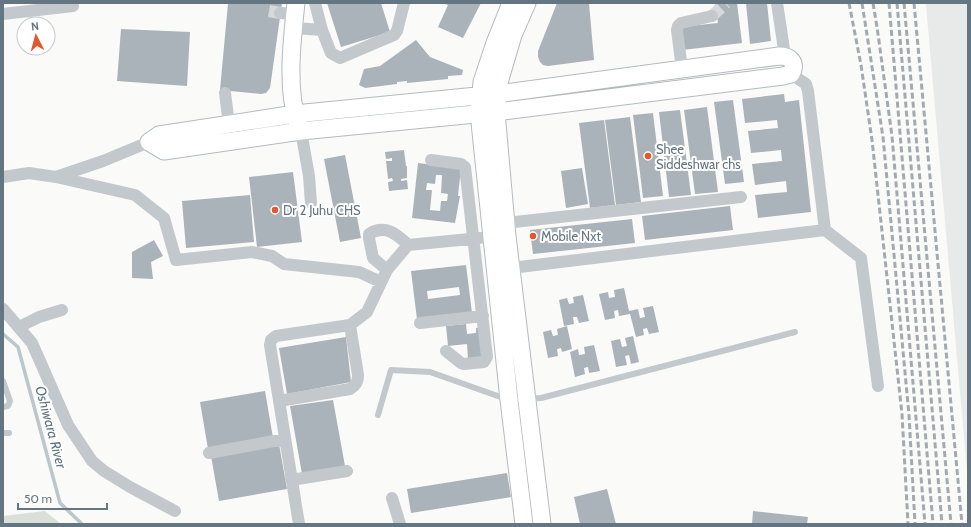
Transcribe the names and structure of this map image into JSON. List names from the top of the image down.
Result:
{
  "water": ["Oshiwara River"],
  "places": ["Shee Siddeshwar chs", "Dr 2 Juhu CHS", "Mobile Nxt"],
  "scale_bar": "50 m",
  "north": "top"
}
